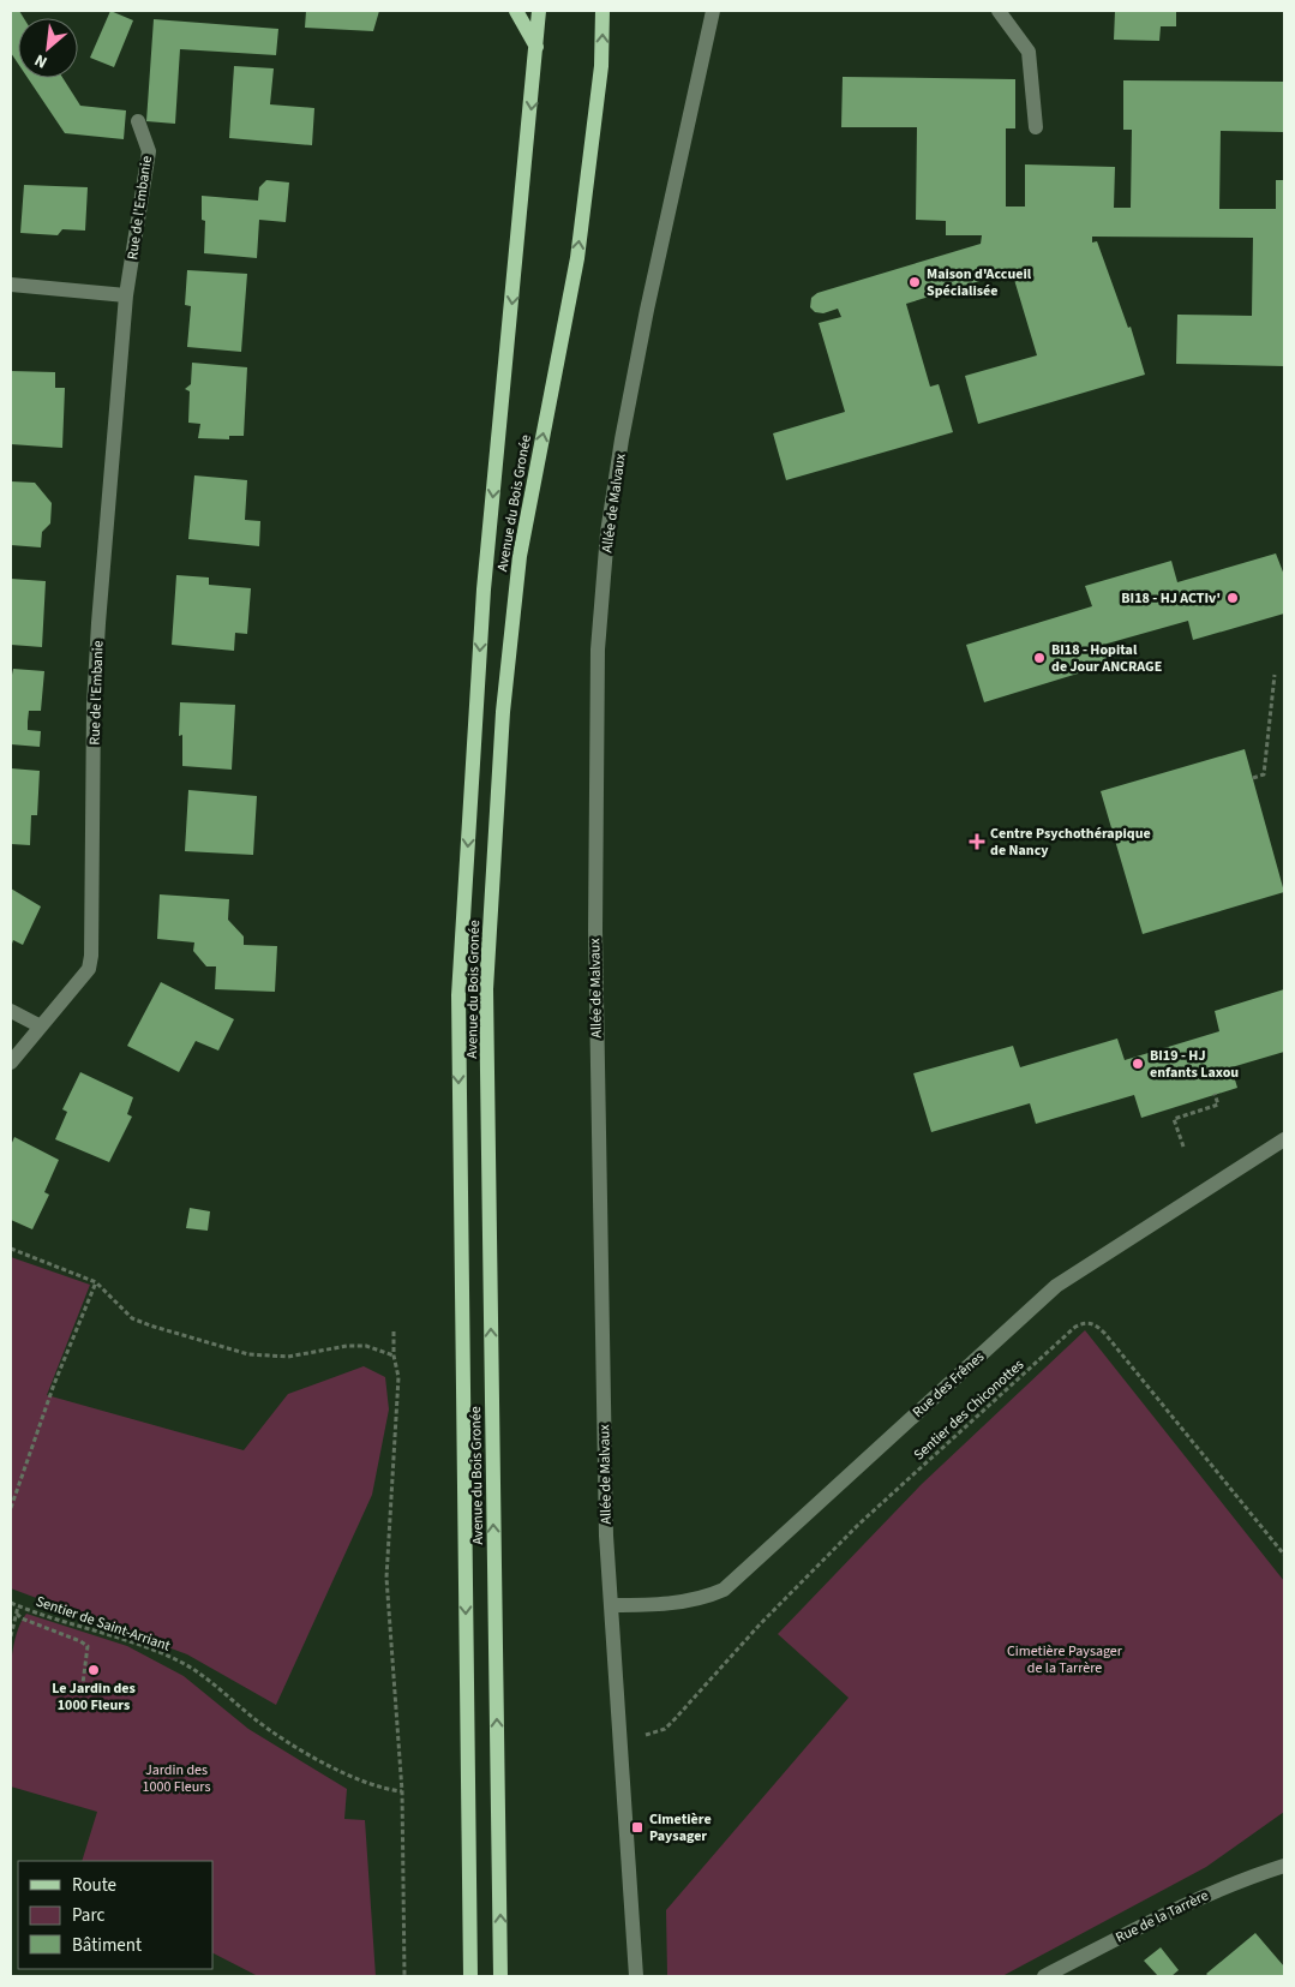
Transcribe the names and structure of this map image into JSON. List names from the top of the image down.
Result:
{
  "streets": {
    "main road": ["Avenue du Bois Gronée"],
    "street": [
      "Rue de l'Embanie",
      "Allée de Malvaux",
      "Rue des Frênes",
      "Rue de la Tarrère"
    ],
    "path": ["Sentier des Chiconottes", "Sentier de Saint-Arriant"]
  },
  "crossings": [
    ["Allée de Malvaux", "Rue des Frênes"]
  ],
  "parks": ["Cimetière Paysager de la Tarrère", "Jardin des 1000 Fleurs"],
  "places": {
    "other": [
      "Maison d'Accueil Spécialisée",
      "BI18 - HJ ACTIv'",
      "BI18 - Hopital de Jour ANCRAGE",
      "BI19 - HJ enfants Laxou",
      "Le Jardin des 1000 Fleurs"
    ],
    "health": ["Centre Psychothérapique de Nancy"],
    "transit": ["Cimetière Paysager"]
  },
  "legend": ["Route", "Parc", "Bâtiment"],
  "north": "bottom left"
}
